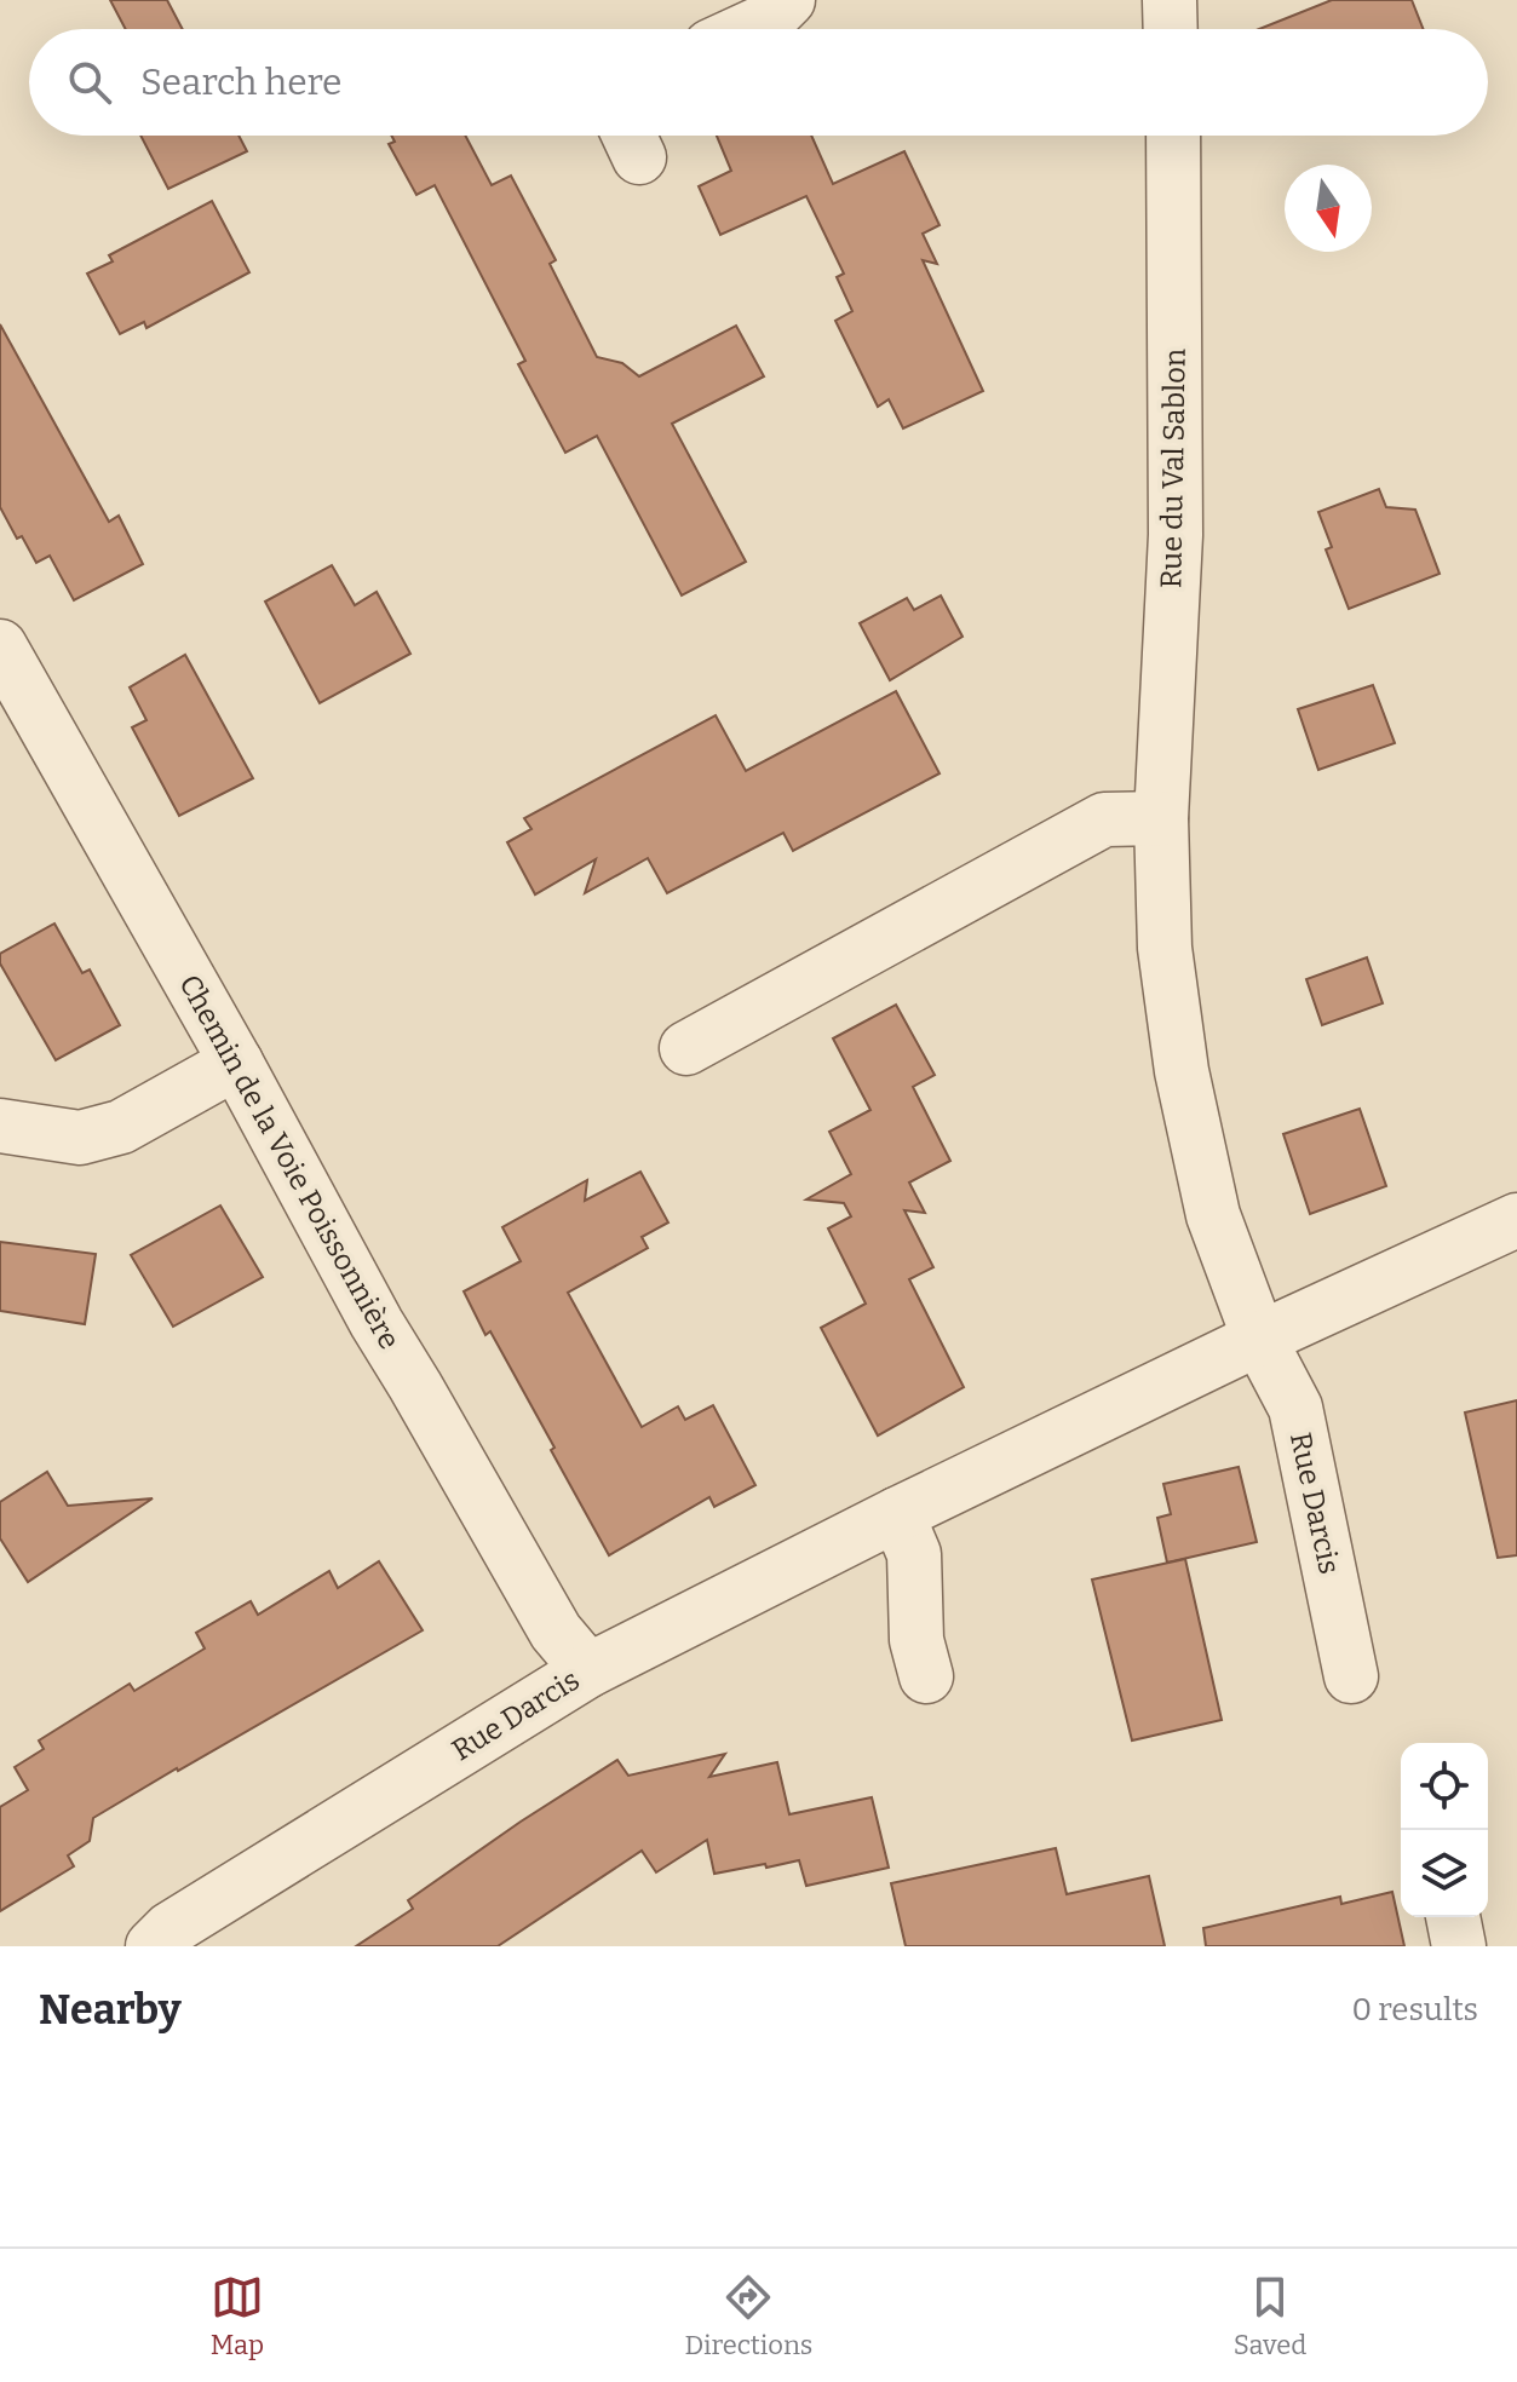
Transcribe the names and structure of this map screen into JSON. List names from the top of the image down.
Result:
{
  "streets": {
    "street": ["Rue du Val Sablon", "Chemin de la Voie Poissonnière", "Rue Darcis"]
  },
  "crossings": [
    ["Rue du Val Sablon", "Rue Darcis"],
    ["Chemin de la Voie Poissonnière", "Rue Darcis"]
  ],
  "north": "bottom",
  "page": {
    "search": "Search here",
    "heading": ["Nearby", "0 results"],
    "nav": ["Map", "Directions", "Saved"]
  }
}
